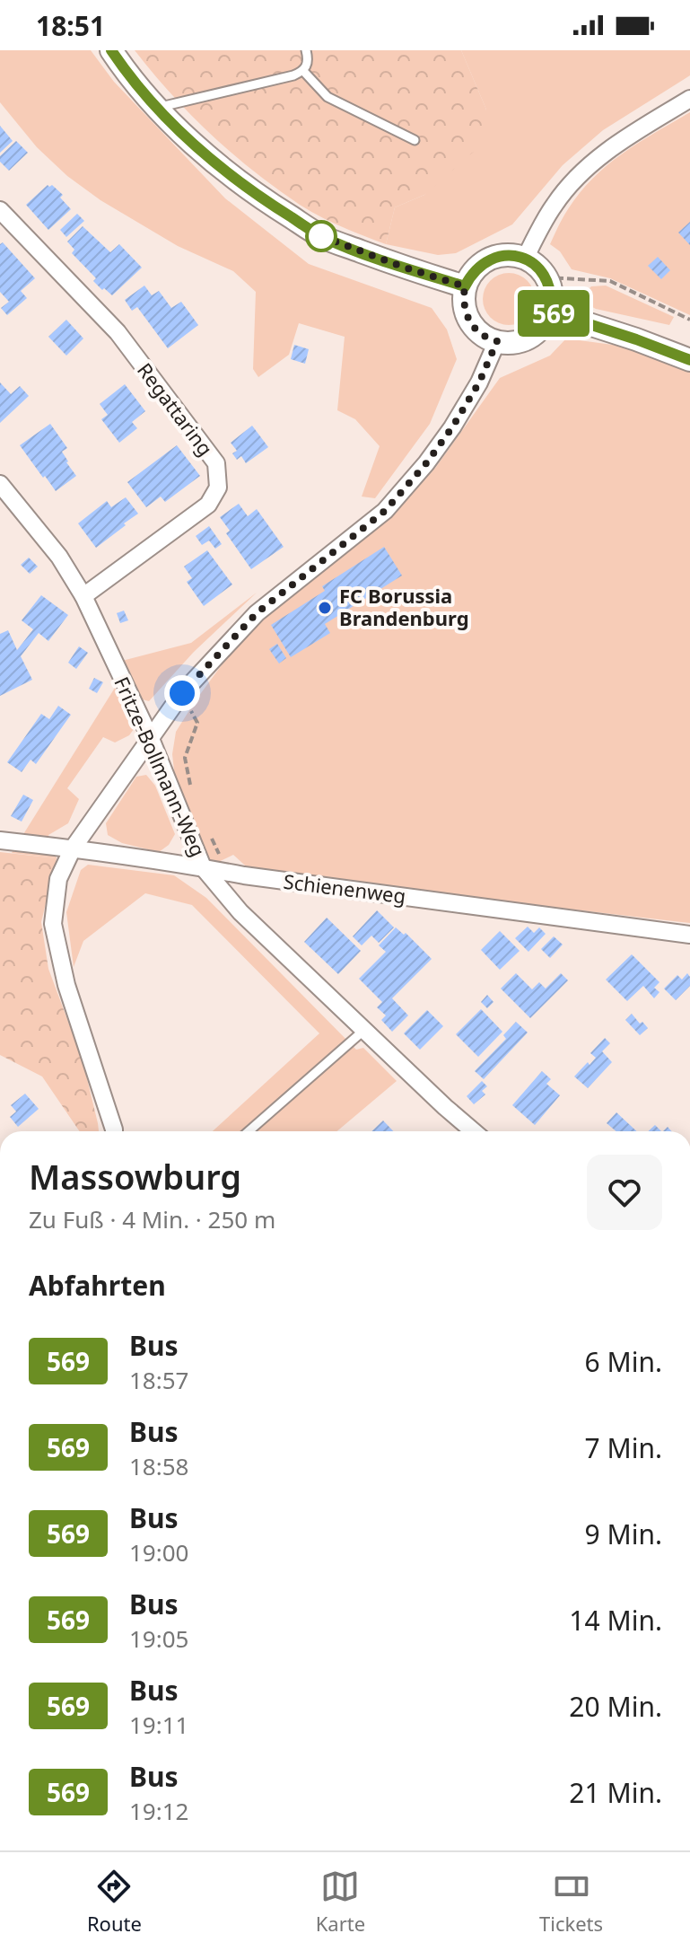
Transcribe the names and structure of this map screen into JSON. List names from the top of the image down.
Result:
{
  "streets": {
    "street": ["Regattaring", "Fritze-Bollmann-Weg", "Schienenweg"]
  },
  "crossings": [
    ["Regattaring", "Fritze-Bollmann-Weg"],
    ["Fritze-Bollmann-Weg", "Schienenweg"]
  ],
  "places": ["FC Borussia Brandenburg"],
  "lines": ["bus line 569"],
  "page": {
    "status": "18:51",
    "on_map": "569",
    "heading": [
      ["Massowburg", "Zu Fuß · 4 Min. · 250 m"],
      "Abfahrten"
    ],
    "list": [
      {
        "mark": "569",
        "name": "Bus",
        "note": "18:57",
        "value": "6 Min."
      },
      {
        "mark": "569",
        "name": "Bus",
        "note": "18:58",
        "value": "7 Min."
      },
      {
        "mark": "569",
        "name": "Bus",
        "note": "19:00",
        "value": "9 Min."
      },
      {
        "mark": "569",
        "name": "Bus",
        "note": "19:05",
        "value": "14 Min."
      },
      {
        "mark": "569",
        "name": "Bus",
        "note": "19:11",
        "value": "20 Min."
      },
      {
        "mark": "569",
        "name": "Bus",
        "note": "19:12",
        "value": "21 Min."
      }
    ],
    "tabs": ["Route", "Karte", "Tickets"]
  }
}
